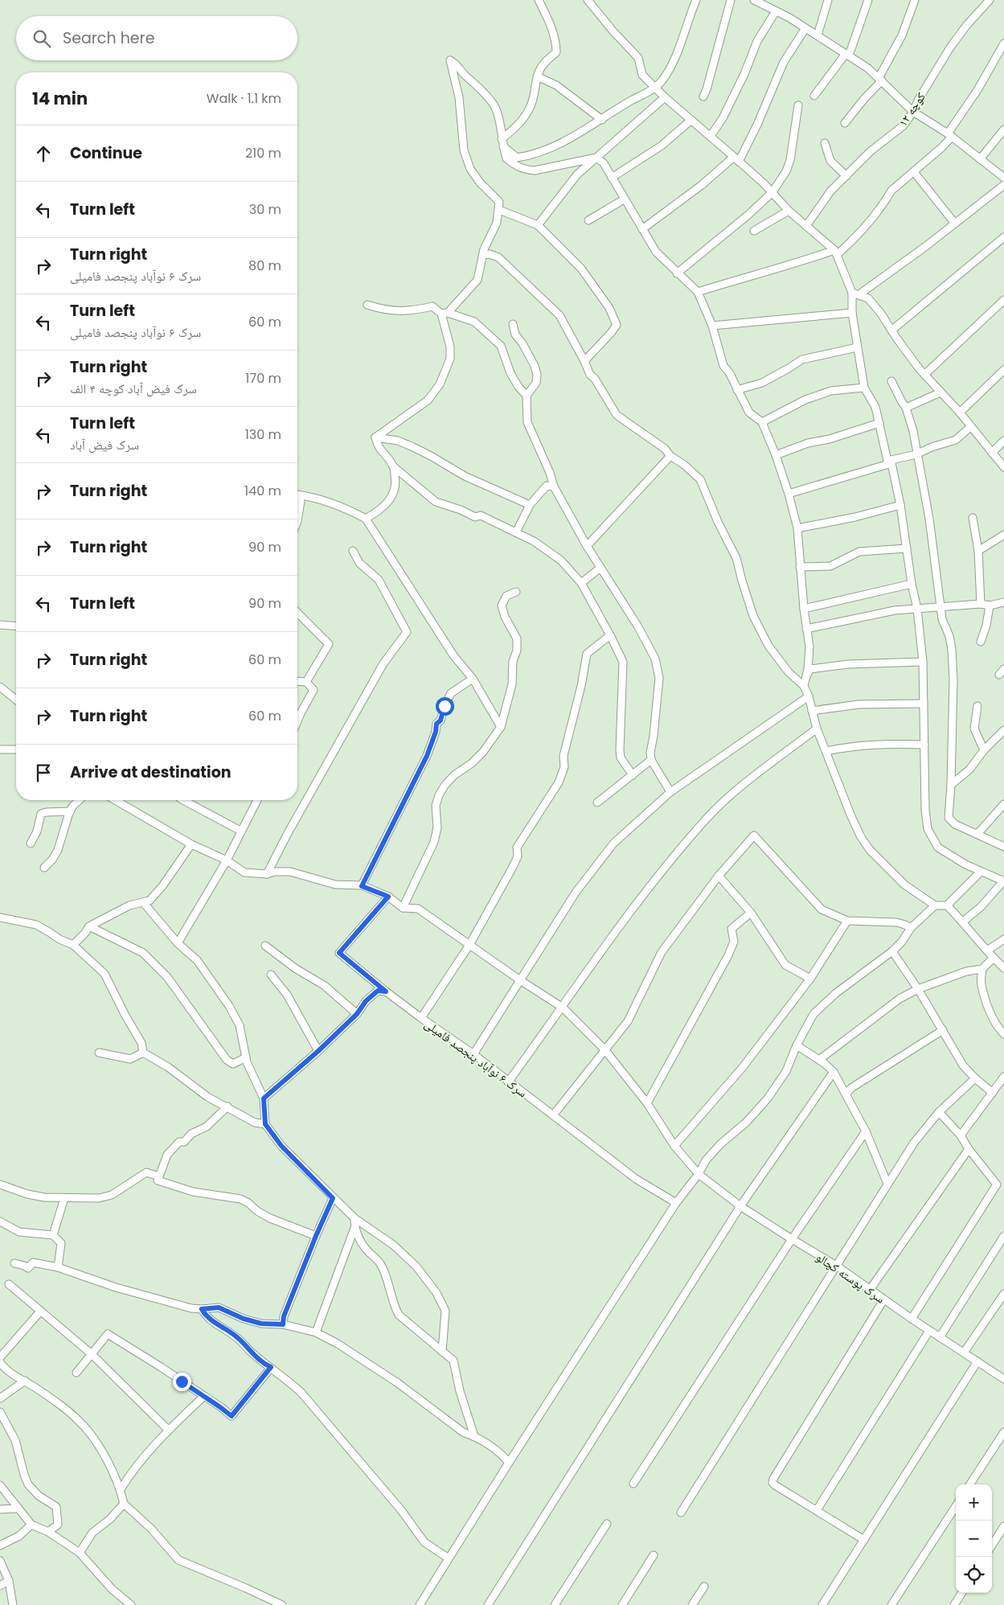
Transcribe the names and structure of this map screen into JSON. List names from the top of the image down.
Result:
{
  "streets": {
    "street": ["کوچه ۱۲", "سرک ۶ نوآباد پنجصد فامیلی", "سرک پوسته کچالو"]
  },
  "page": {
    "search": "Search here",
    "heading": ["14 min", "Walk · 1.1 km"],
    "list": [
      ["Continue", "210 m"],
      ["Turn left", "30 m"],
      ["Turn right", "سرک ۶ نوآباد پنجصد فامیلی", "80 m"],
      ["Turn left", "سرک ۶ نوآباد پنجصد فامیلی", "60 m"],
      ["Turn right", "سرک فيض آباد کوچه ۴ الف", "170 m"],
      ["Turn left", "سرک فيض آباد", "130 m"],
      ["Turn right", "140 m"],
      ["Turn right", "90 m"],
      ["Turn left", "90 m"],
      ["Turn right", "60 m"],
      ["Turn right", "60 m"],
      "Arrive at destination"
    ],
    "map_buttons": ["+", "−"]
  }
}
